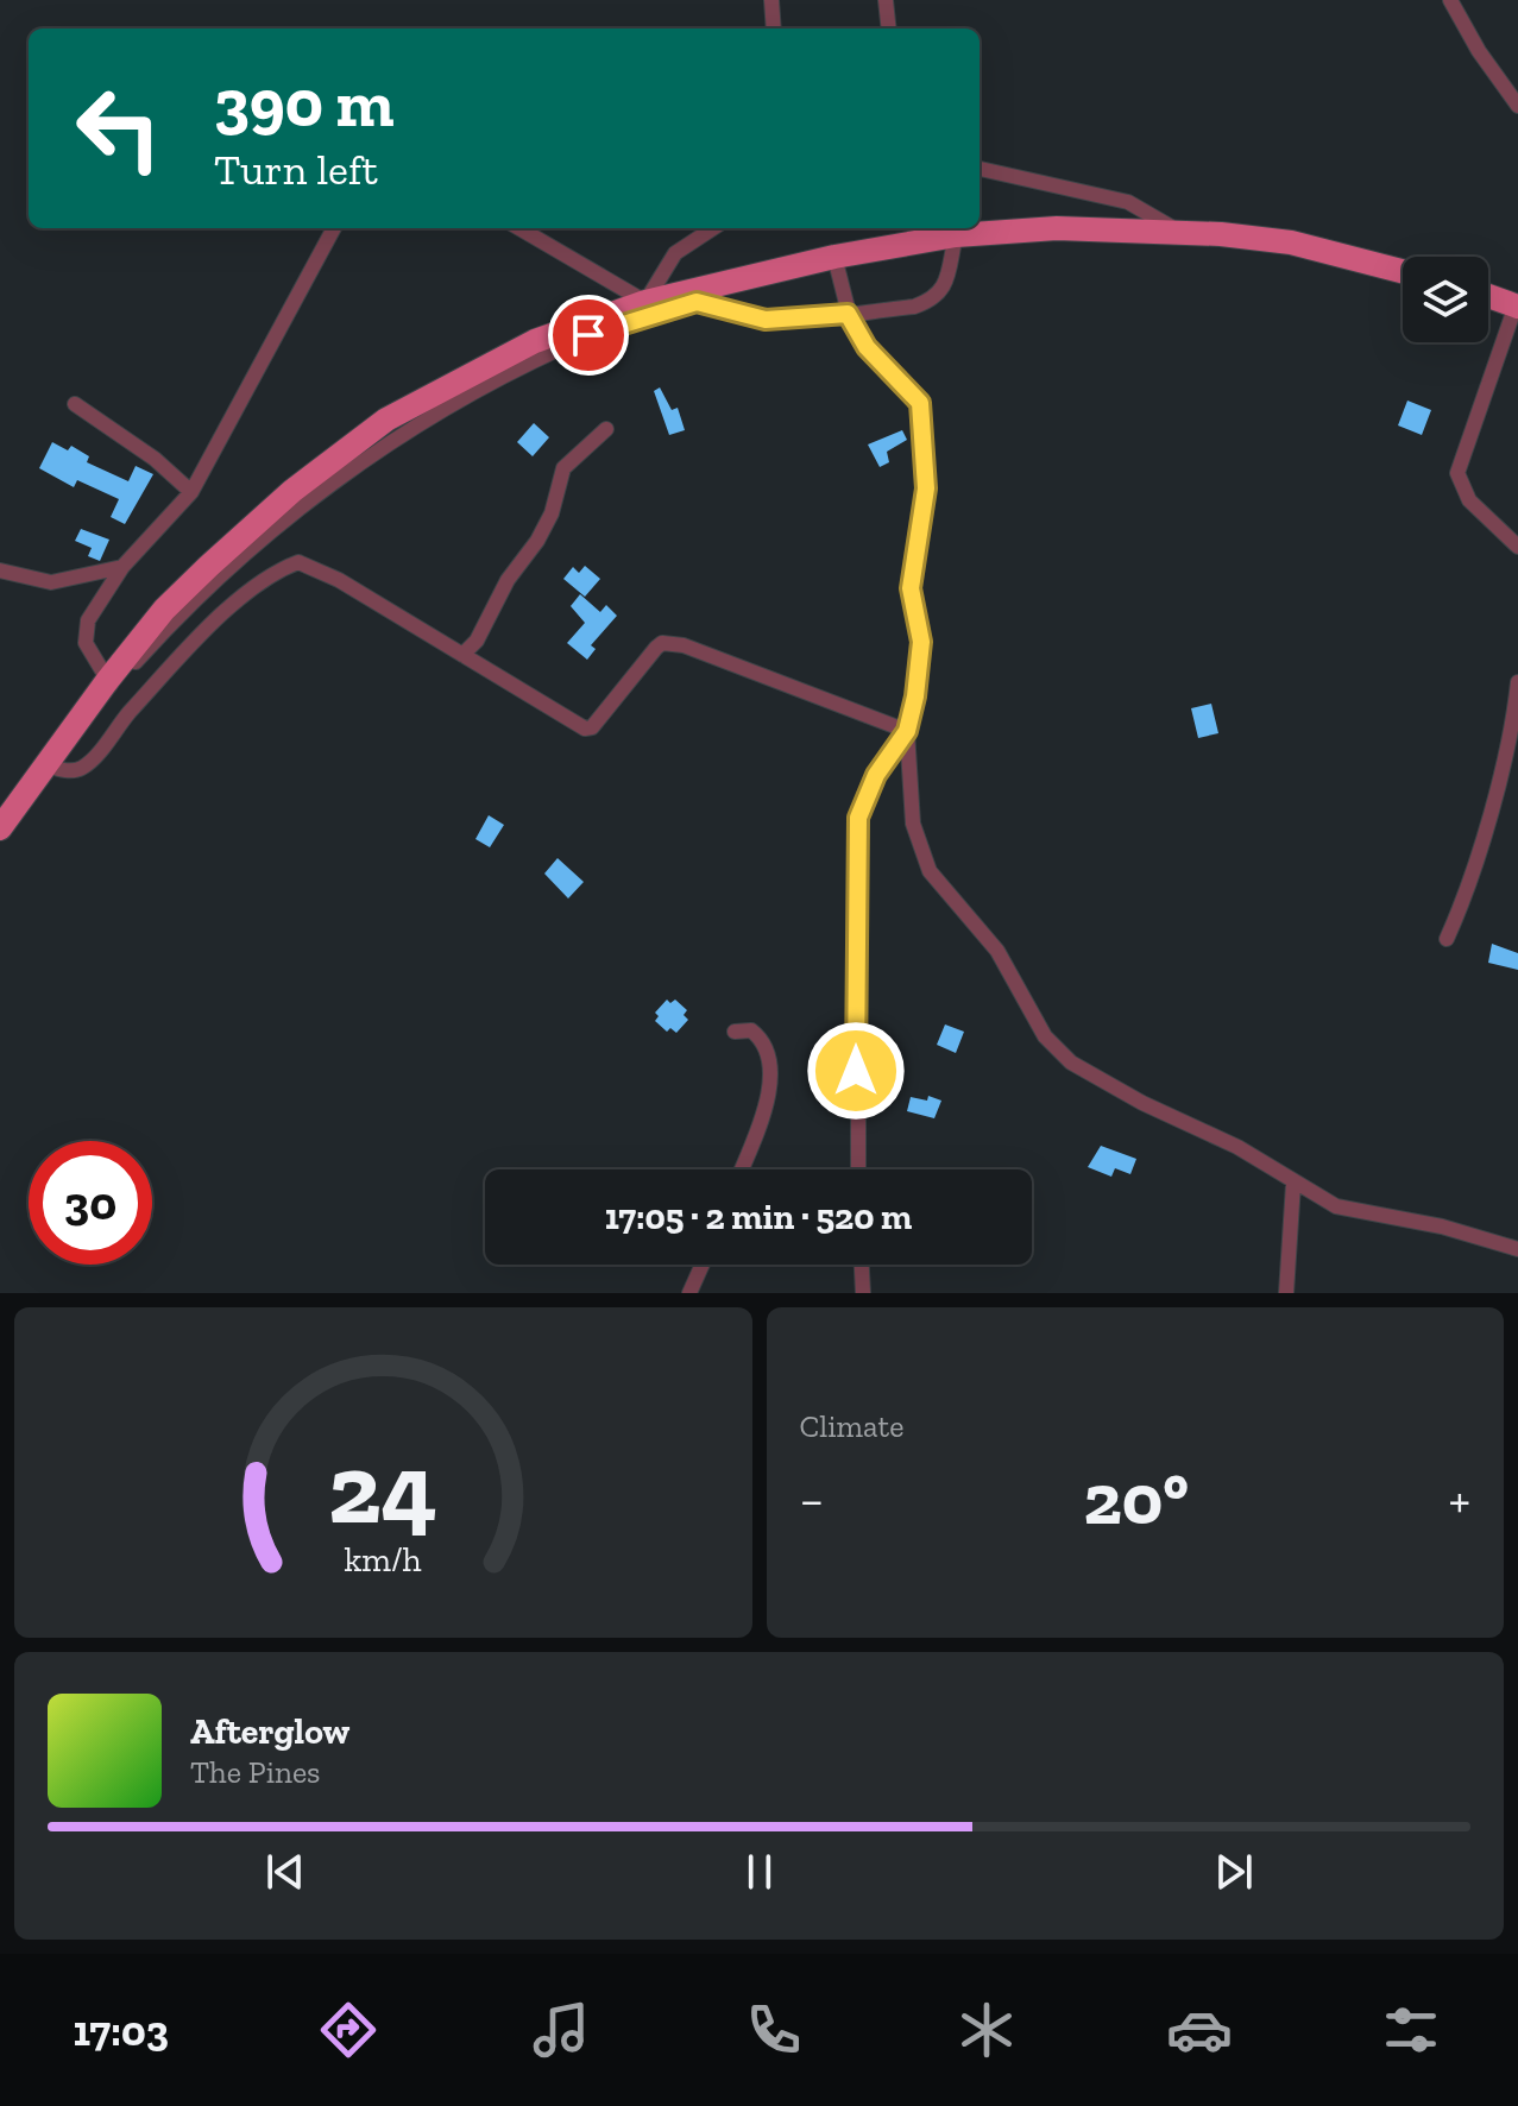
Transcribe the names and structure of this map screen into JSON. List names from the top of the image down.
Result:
{
  "page": {
    "turn": ["390 m", "Turn left"],
    "limit": "30",
    "trip": "17:05 · 2 min · 520 m",
    "tile": "Climate",
    "heat": ["−", "20°", "+"],
    "song": ["Afterglow", "The Pines"],
    "tabs": "17:03",
    "gauge": ["24", "km/h"]
  }
}
